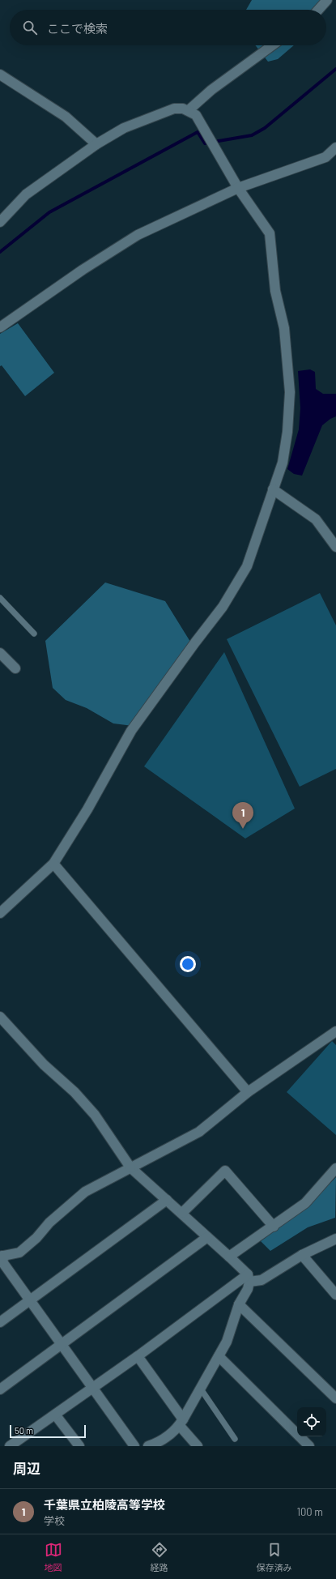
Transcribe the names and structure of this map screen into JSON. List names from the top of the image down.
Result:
{
  "scale_bar": "50 m",
  "page": {
    "search": "ここで検索",
    "pins": "1",
    "scale": "50 m",
    "heading": "周辺",
    "list": [
      {
        "mark": "1",
        "name": "千葉県立柏陵高等学校",
        "note": "学校",
        "value": "100 m"
      }
    ],
    "nav": ["地図", "経路", "保存済み"]
  }
}
